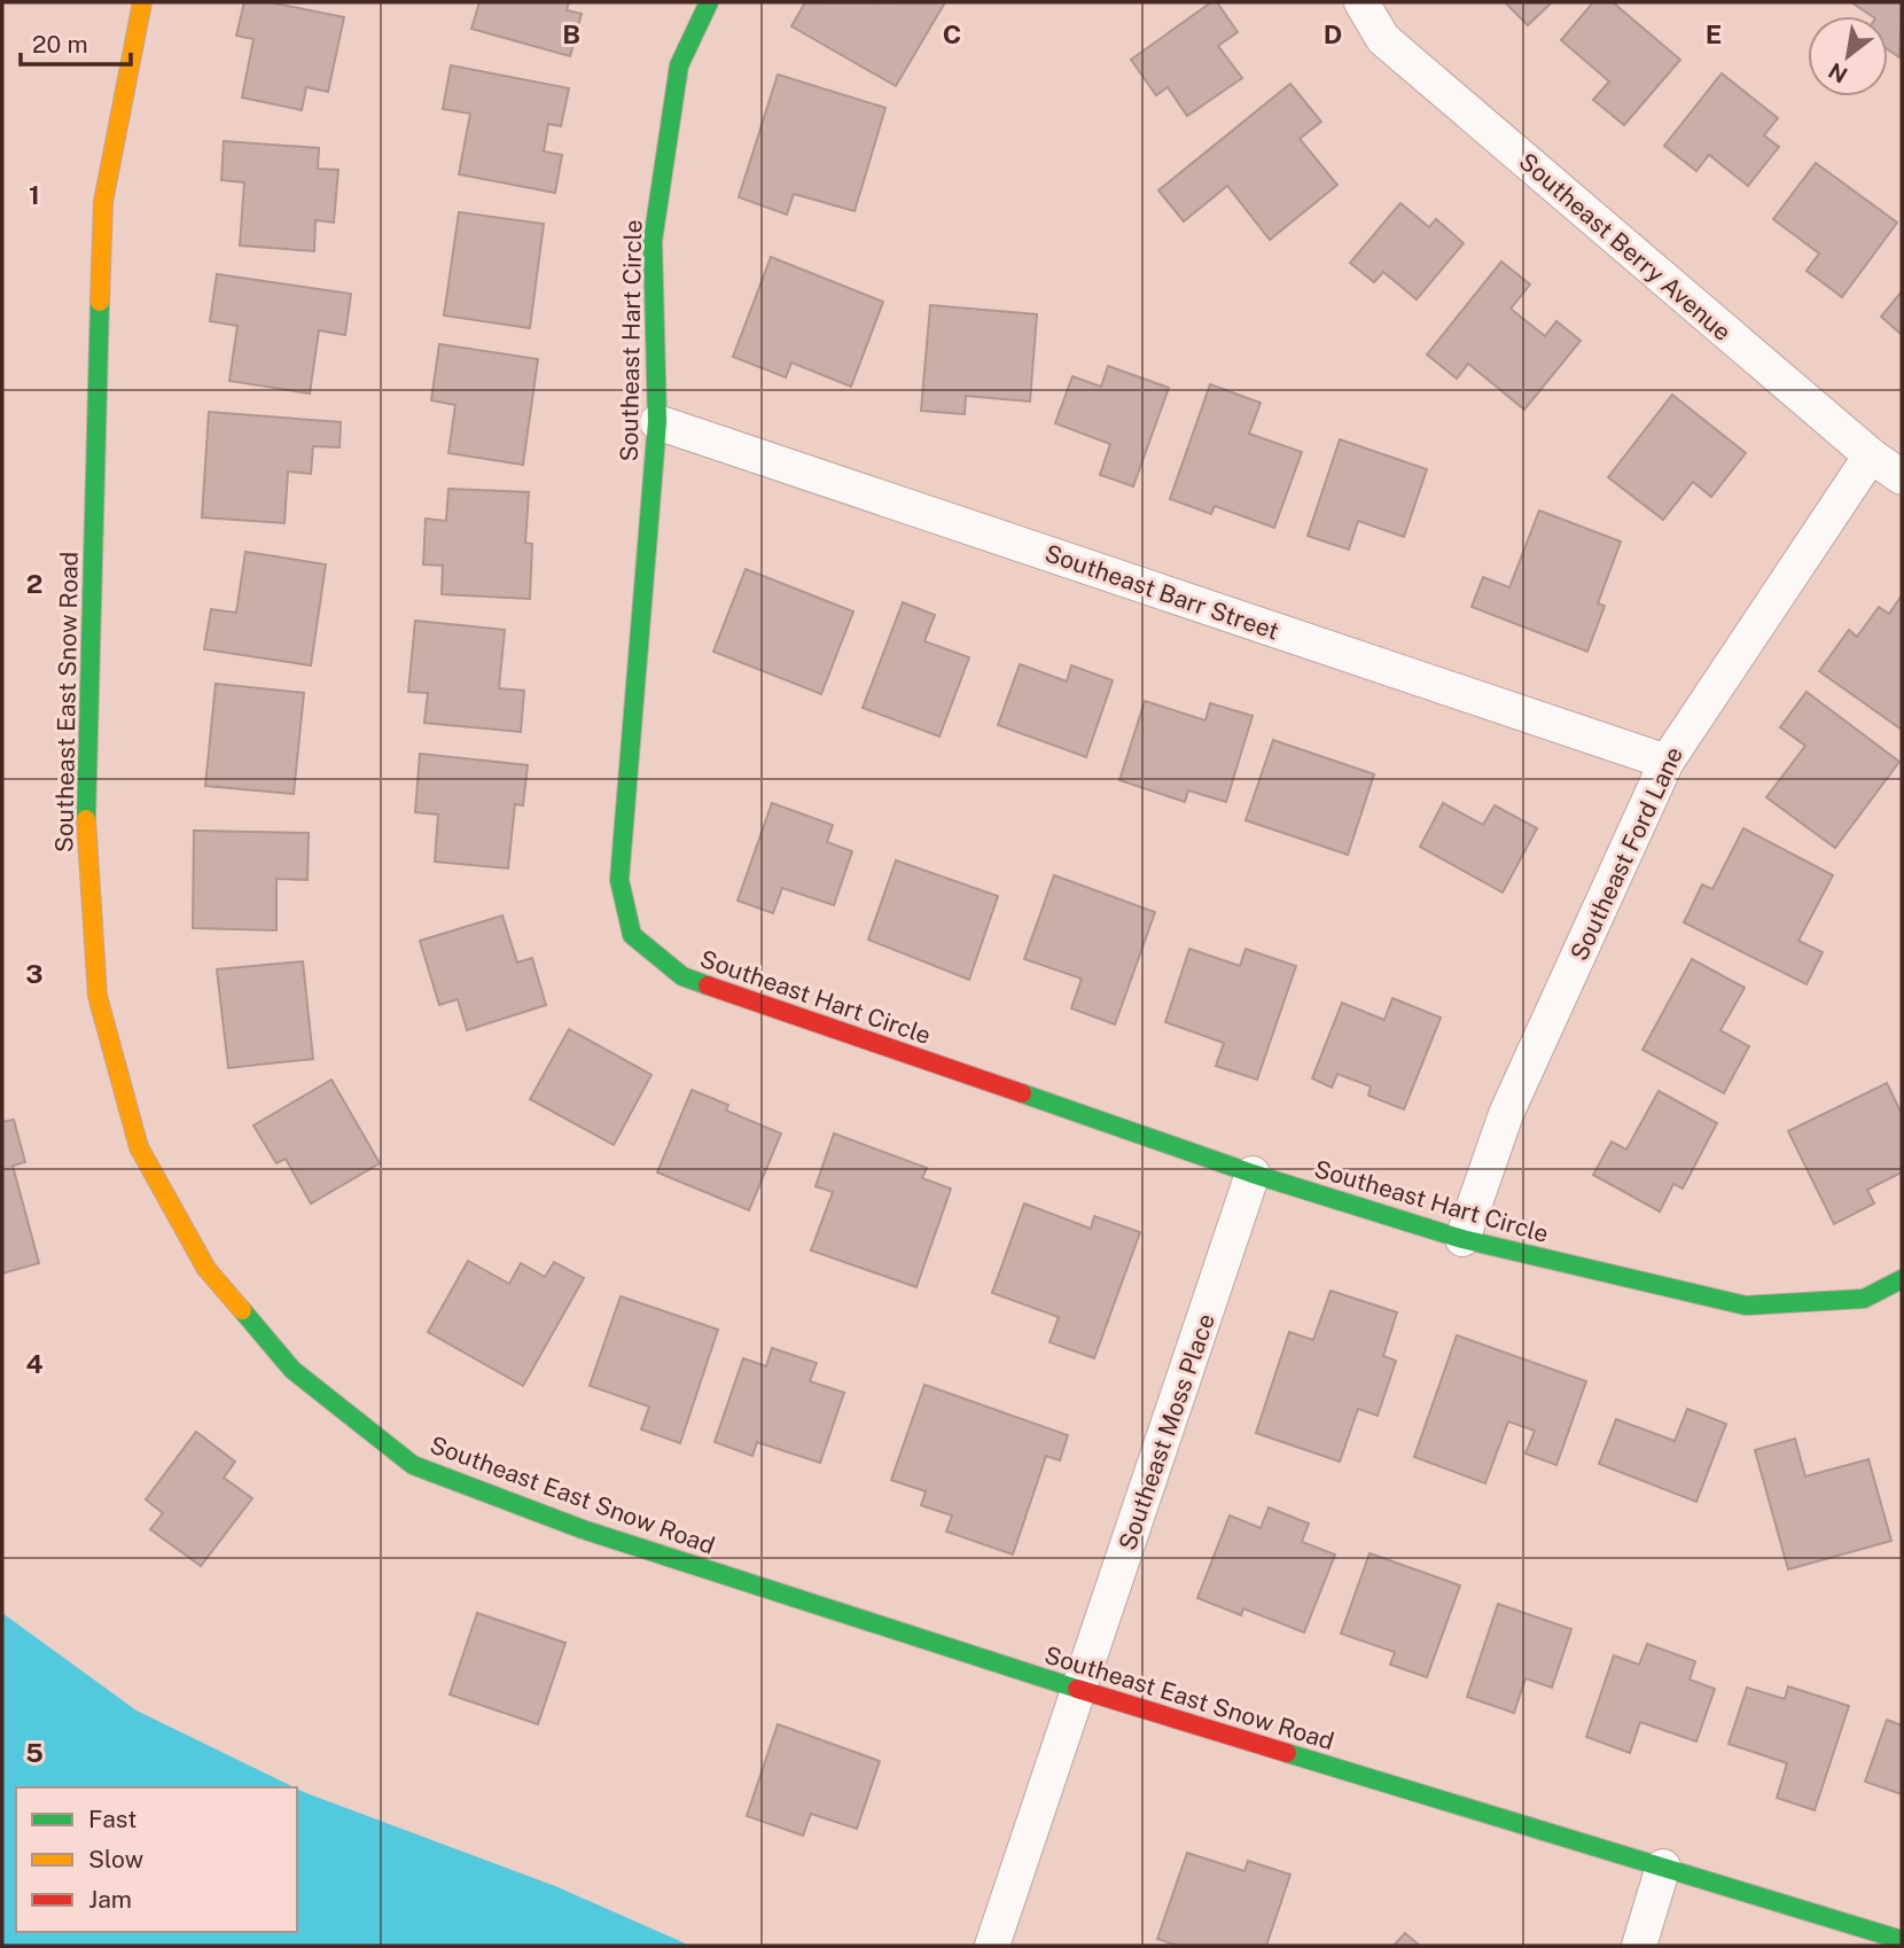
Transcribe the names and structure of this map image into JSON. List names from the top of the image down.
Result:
{
  "streets": {
    "street": [
      "Southeast Berry Avenue",
      "Southeast Hart Circle",
      "Southeast Barr Street",
      "Southeast East Snow Road",
      "Southeast Ford Lane",
      "Southeast Moss Place"
    ]
  },
  "crossings": [
    ["Southeast Berry Avenue", "Southeast Ford Lane"],
    ["Southeast Hart Circle", "Southeast Barr Street"],
    ["Southeast Hart Circle", "Southeast Ford Lane"],
    ["Southeast Hart Circle", "Southeast Moss Place"],
    ["Southeast Barr Street", "Southeast Ford Lane"],
    ["Southeast East Snow Road", "Southeast Moss Place"]
  ],
  "legend": ["Fast", "Slow", "Jam"],
  "scale_bar": "20 m",
  "north": "bottom left",
  "grid": {
    "columns": [
      "B",
      "C",
      "D",
      "E"
    ],
    "rows": [
      "1",
      "2",
      "3",
      "4",
      "5"
    ]
  }
}
